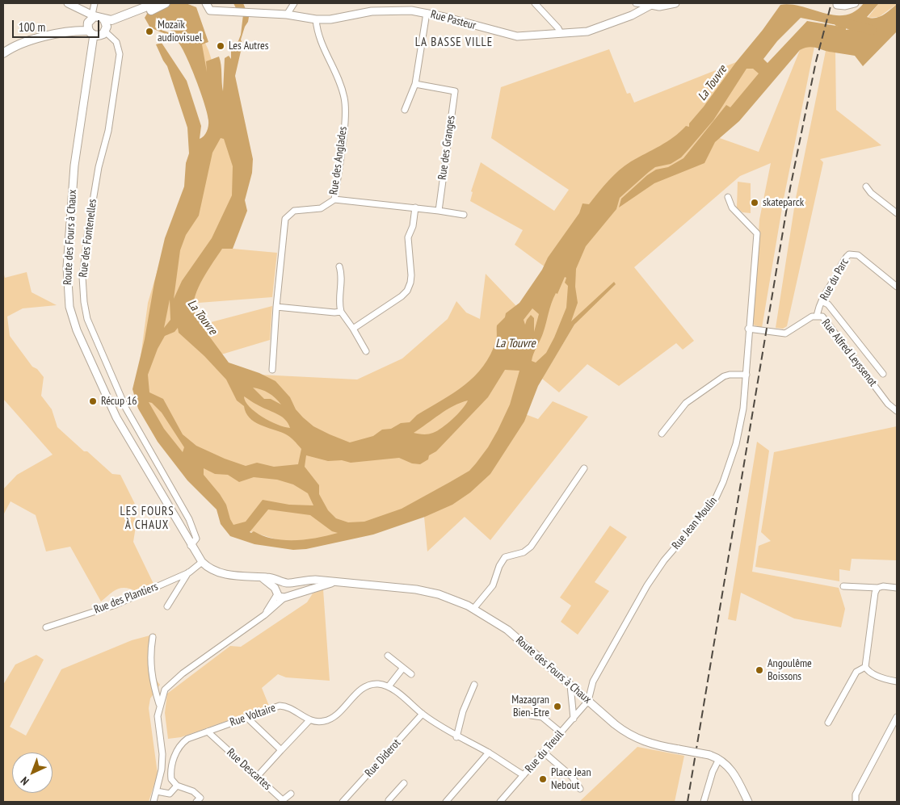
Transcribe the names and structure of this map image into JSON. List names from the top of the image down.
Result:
{
  "streets": {
    "street": [
      "Rue Pasteur",
      "Rue des Granges",
      "Rue des Anglades",
      "Route des Fours à Chaux",
      "Rue des Fontenelles",
      "Rue du Parc",
      "Rue Alfred Leyssenot",
      "Rue Jean Moulin",
      "Rue des Plantiers",
      "Rue Voltaire",
      "Rue du Treuil",
      "Rue Diderot",
      "Rue Descartes"
    ]
  },
  "crossings": [
    ["Rue Pasteur", "Rue des Anglades"],
    ["Route des Fours à Chaux", "Rue des Fontenelles"],
    ["Route des Fours à Chaux", "Rue Jean Moulin"],
    ["Route des Fours à Chaux", "Rue des Plantiers"],
    ["Route des Fours à Chaux", "Rue du Treuil"],
    ["Rue du Parc", "Rue Alfred Leyssenot"],
    ["Rue Alfred Leyssenot", "Rue Jean Moulin"],
    ["Rue Jean Moulin", "Rue du Treuil"],
    ["Rue Voltaire", "Rue Descartes"]
  ],
  "districts": ["LA BASSE VILLE", "LES FOURS À CHAUX"],
  "water": ["La Touvre"],
  "places": [
    "Mozaïk audiovisuel",
    "Les Autres",
    "skateparck",
    "Récup 16",
    "Angoulême Boissons",
    "Mazagran Bien-Etre",
    "Place Jean Nebout"
  ],
  "scale_bar": "100 m",
  "north": "bottom left"
}
